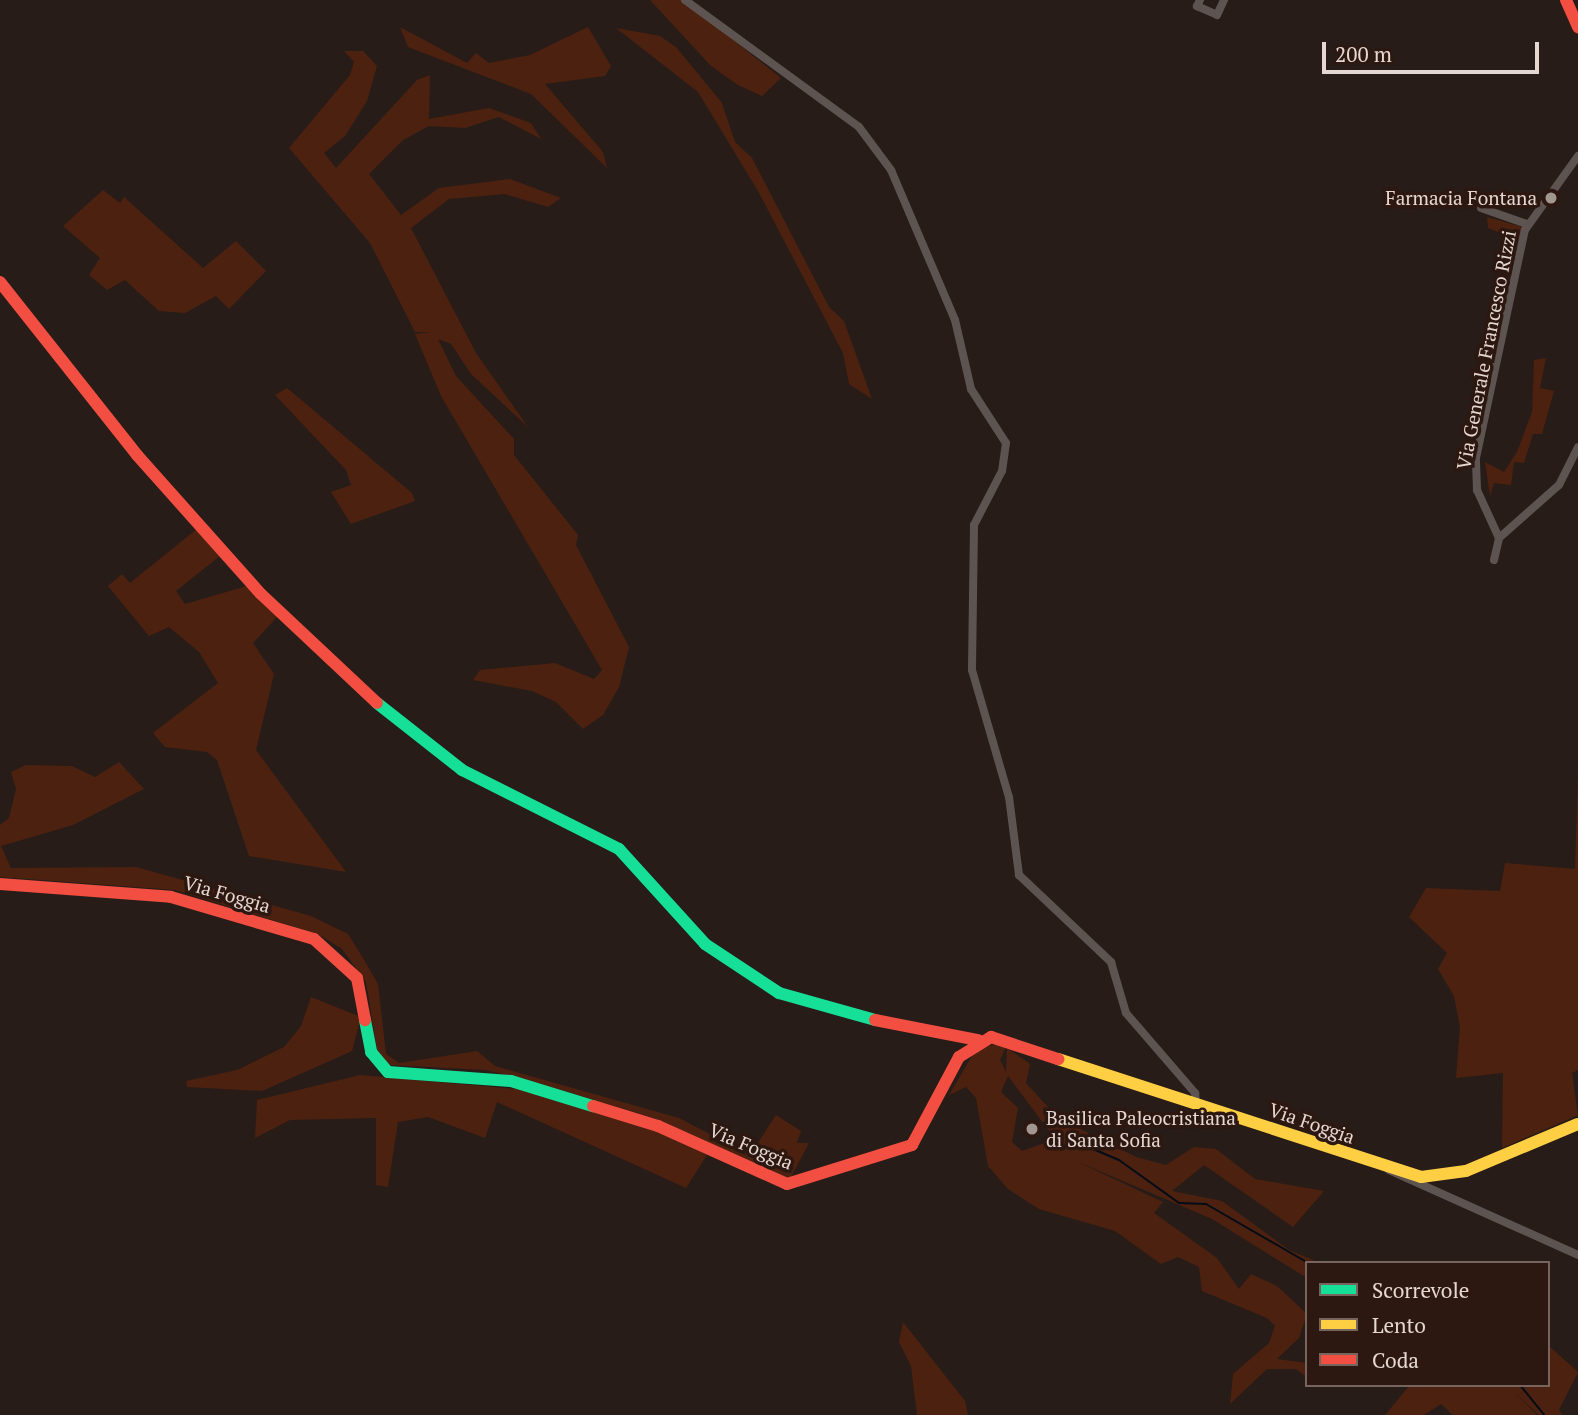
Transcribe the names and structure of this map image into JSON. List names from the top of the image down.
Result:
{
  "streets": {
    "main road": ["Via Foggia"],
    "street": ["Via Generale Francesco Rizzi"]
  },
  "places": ["Farmacia Fontana", "Basilica Paleocristiana di Santa Sofia"],
  "legend": ["Scorrevole", "Lento", "Coda"],
  "scale_bar": "200 m"
}
